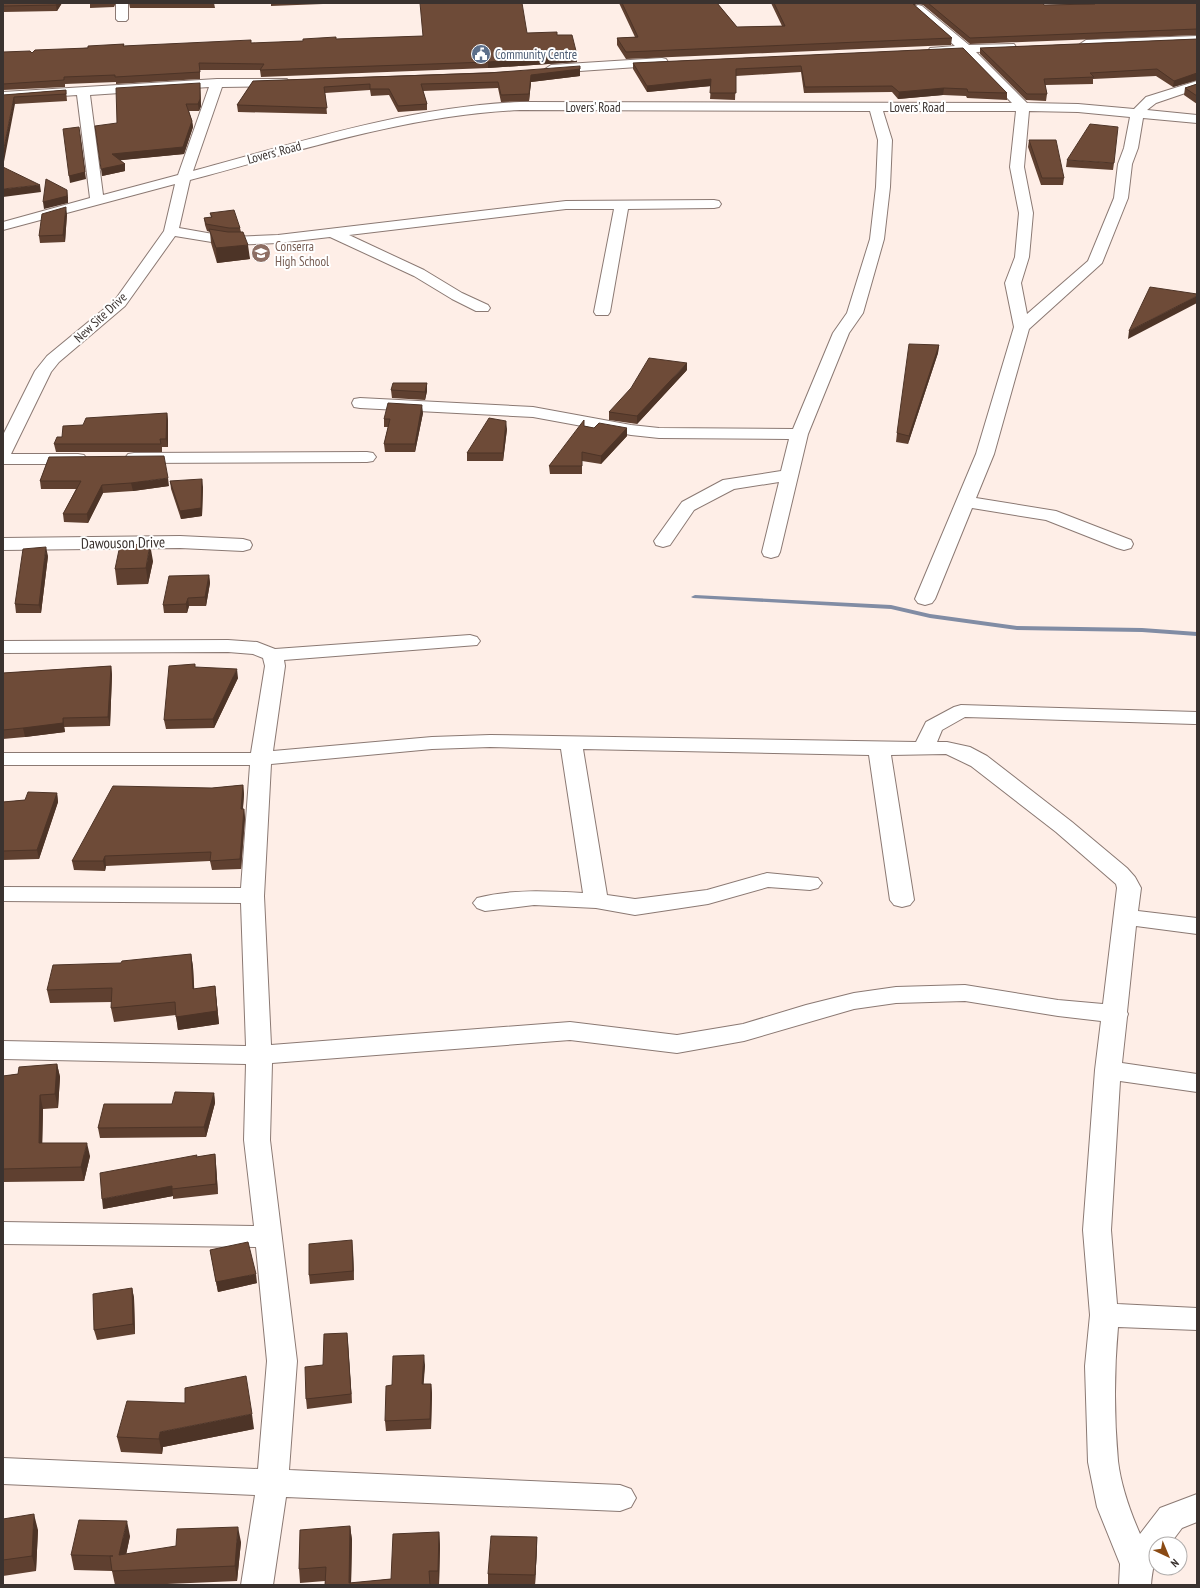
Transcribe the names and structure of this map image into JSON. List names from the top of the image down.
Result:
{
  "streets": {
    "street": ["Lovers' Road", "New Site Drive", "Dawouson Drive"]
  },
  "crossings": [
    ["Lovers' Road", "New Site Drive"]
  ],
  "places": {
    "public building": ["Community Centre"],
    "school or university": ["Conserra High School"]
  },
  "north": "bottom right"
}
